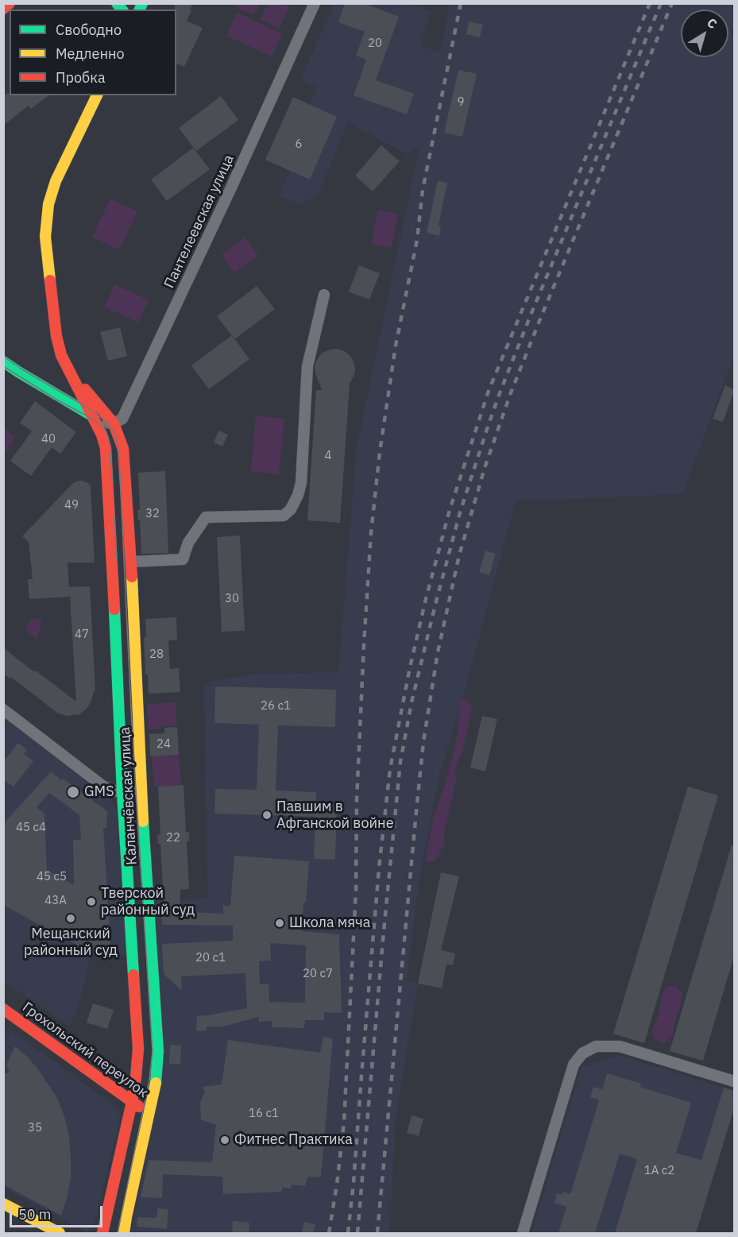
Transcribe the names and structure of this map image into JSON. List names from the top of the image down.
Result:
{
  "streets": {
    "main road": ["Каланчёвская улица", "Грохольский переулок"],
    "street": ["Пантелеевская улица"]
  },
  "crossings": [
    ["Пантелеевская улица", "Каланчёвская улица"],
    ["Каланчёвская улица", "Грохольский переулок"]
  ],
  "places": [
    "GMS",
    "Павшим в Афганской войне",
    "Тверской районный суд",
    "Мещанский районный суд",
    "Школа мяча",
    "Фитнес Практика"
  ],
  "house_numbers": [
    "20",
    "9",
    "6",
    "40",
    "4",
    "49",
    "32",
    "30",
    "47",
    "28",
    "26 с1",
    "24",
    "45 с4",
    "22",
    "45 с5",
    "43А",
    "20 с1",
    "20 с7",
    "16 с1",
    "35",
    "1А с2"
  ],
  "legend": ["Свободно", "Медленно", "Пробка"],
  "scale_bar": "50 m",
  "north": "top right"
}
